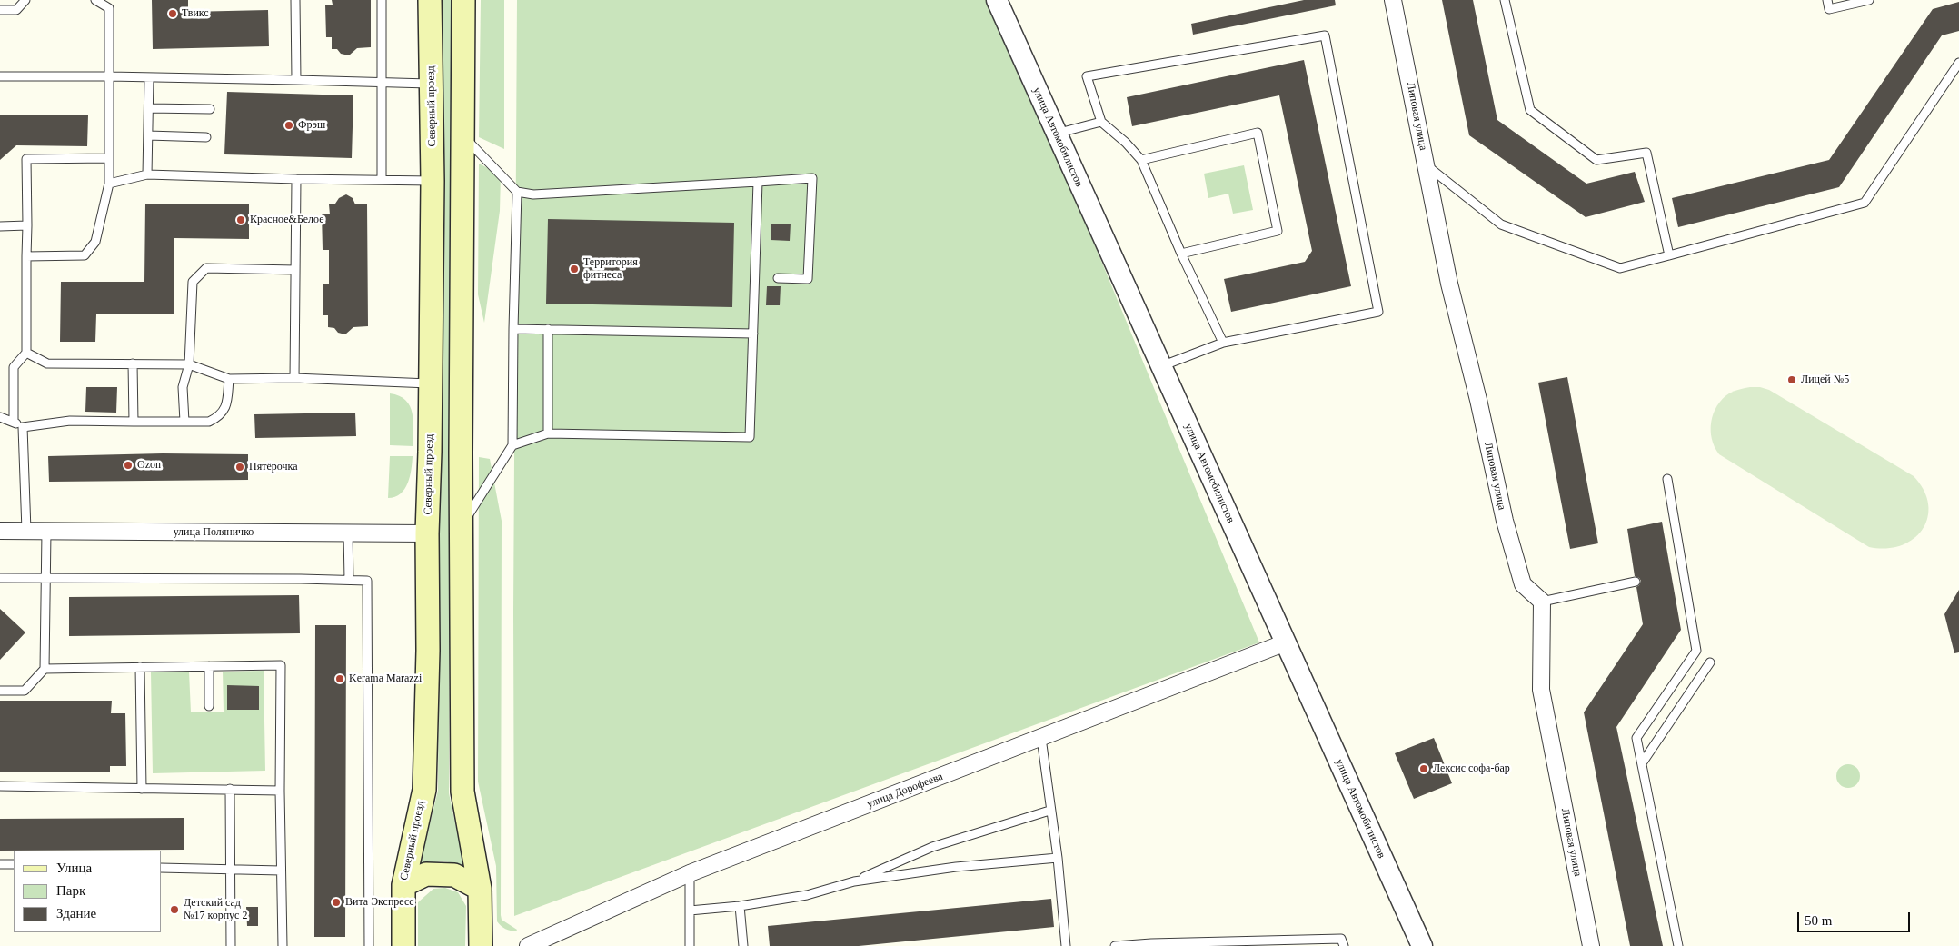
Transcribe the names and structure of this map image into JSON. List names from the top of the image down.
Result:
{
  "streets": {
    "main road": ["Северный проезд"],
    "street": [
      "Липовая улица",
      "улица Автомобилистов",
      "улица Поляничко",
      "улица Дорофеева"
    ]
  },
  "crossings": [
    ["Северный проезд", "улица Поляничко"],
    ["улица Автомобилистов", "улица Дорофеева"]
  ],
  "places": [
    "Твикс",
    "Фрэш",
    "Красное&Белое",
    "Территория фитнеса",
    "Лицей №5",
    "Ozon",
    "Пятёрочка",
    "Kerama Marazzi",
    "Лексис софа-бар",
    "Вита Экспресс",
    "Детский сад №17 корпус 2"
  ],
  "legend": ["Улица", "Парк", "Здание"],
  "scale_bar": "50 m"
}
